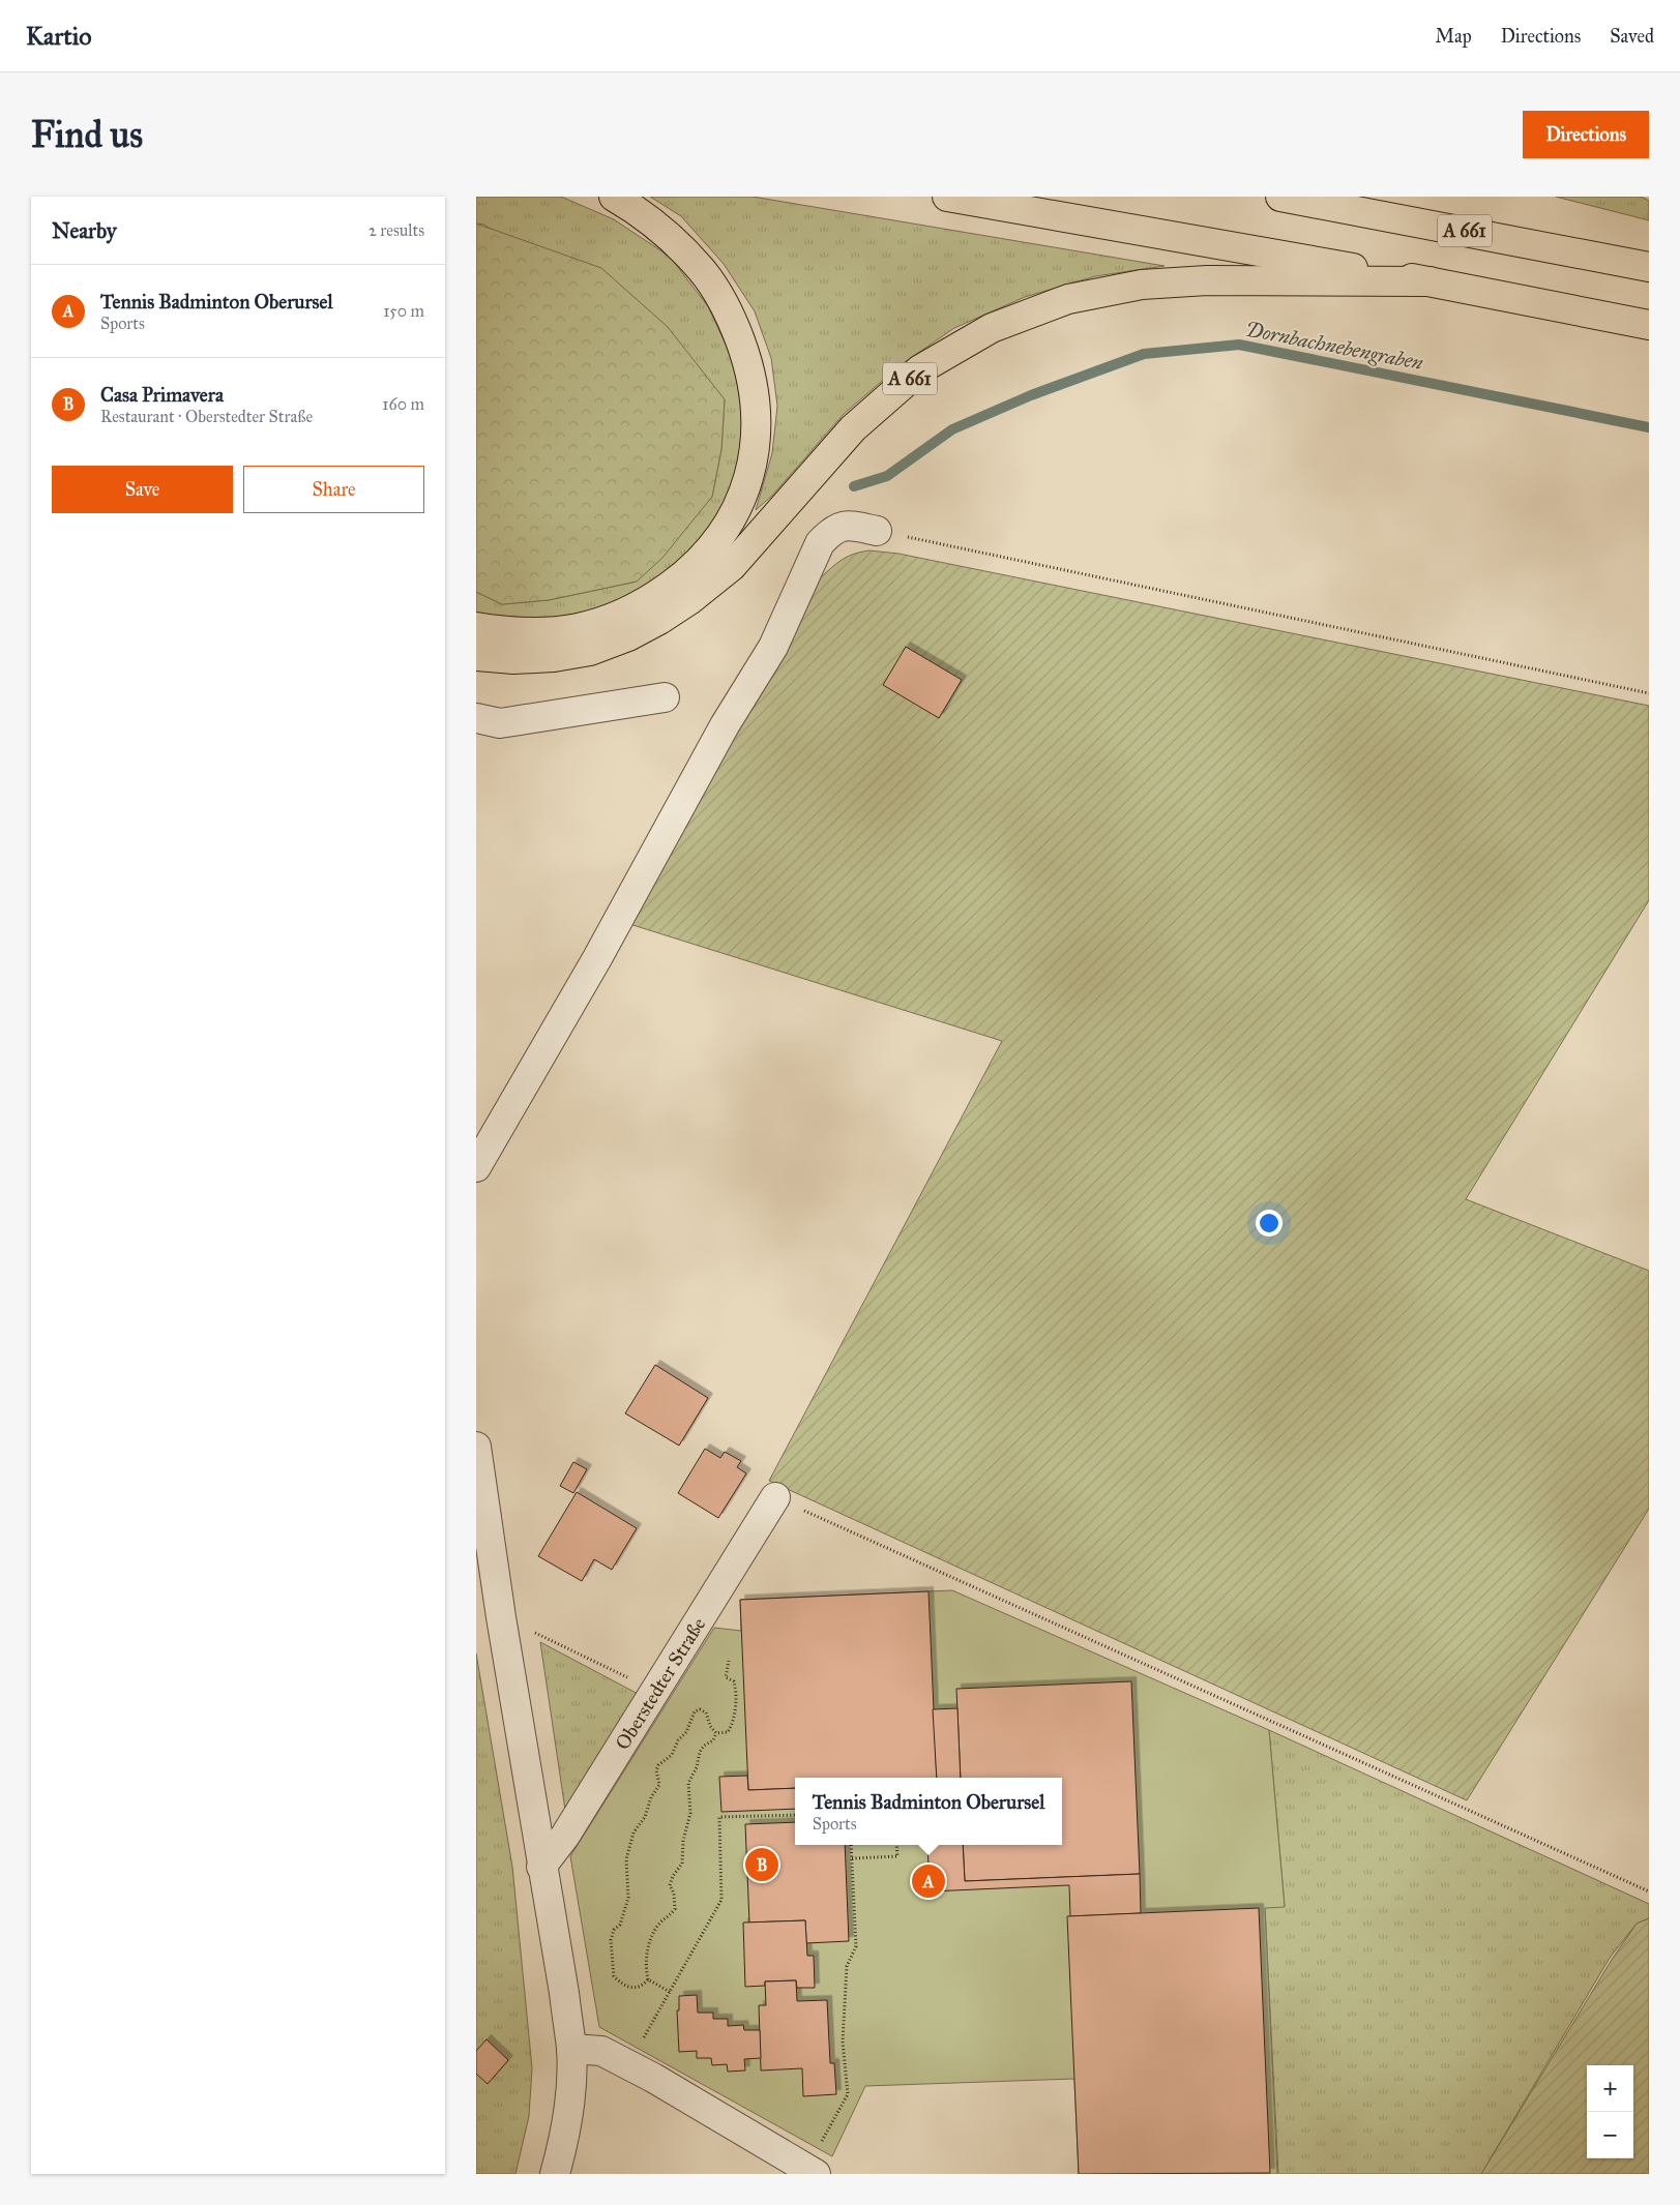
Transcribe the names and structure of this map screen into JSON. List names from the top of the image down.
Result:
{
  "streets": {
    "highway": ["A 661"],
    "street": ["Oberstedter Straße"]
  },
  "water": ["Dornbachnebengraben"],
  "page": {
    "header": "Kartio",
    "nav": ["Map", "Directions", "Saved"],
    "buttons": [
      "Directions",
      ["Save", "Share"]
    ],
    "title": "Find us",
    "heading": ["Nearby", "2 results"],
    "list": [
      {
        "mark": "A",
        "name": "Tennis Badminton Oberursel",
        "note": "Sports",
        "value": "150 m"
      },
      {
        "mark": "B",
        "name": "Casa Primavera",
        "note": "Restaurant · Oberstedter Straße",
        "value": "160 m"
      }
    ],
    "popup": ["Tennis Badminton Oberursel", "Sports"],
    "pins": ["B", "A"],
    "map_buttons": ["+", "−"]
  }
}
